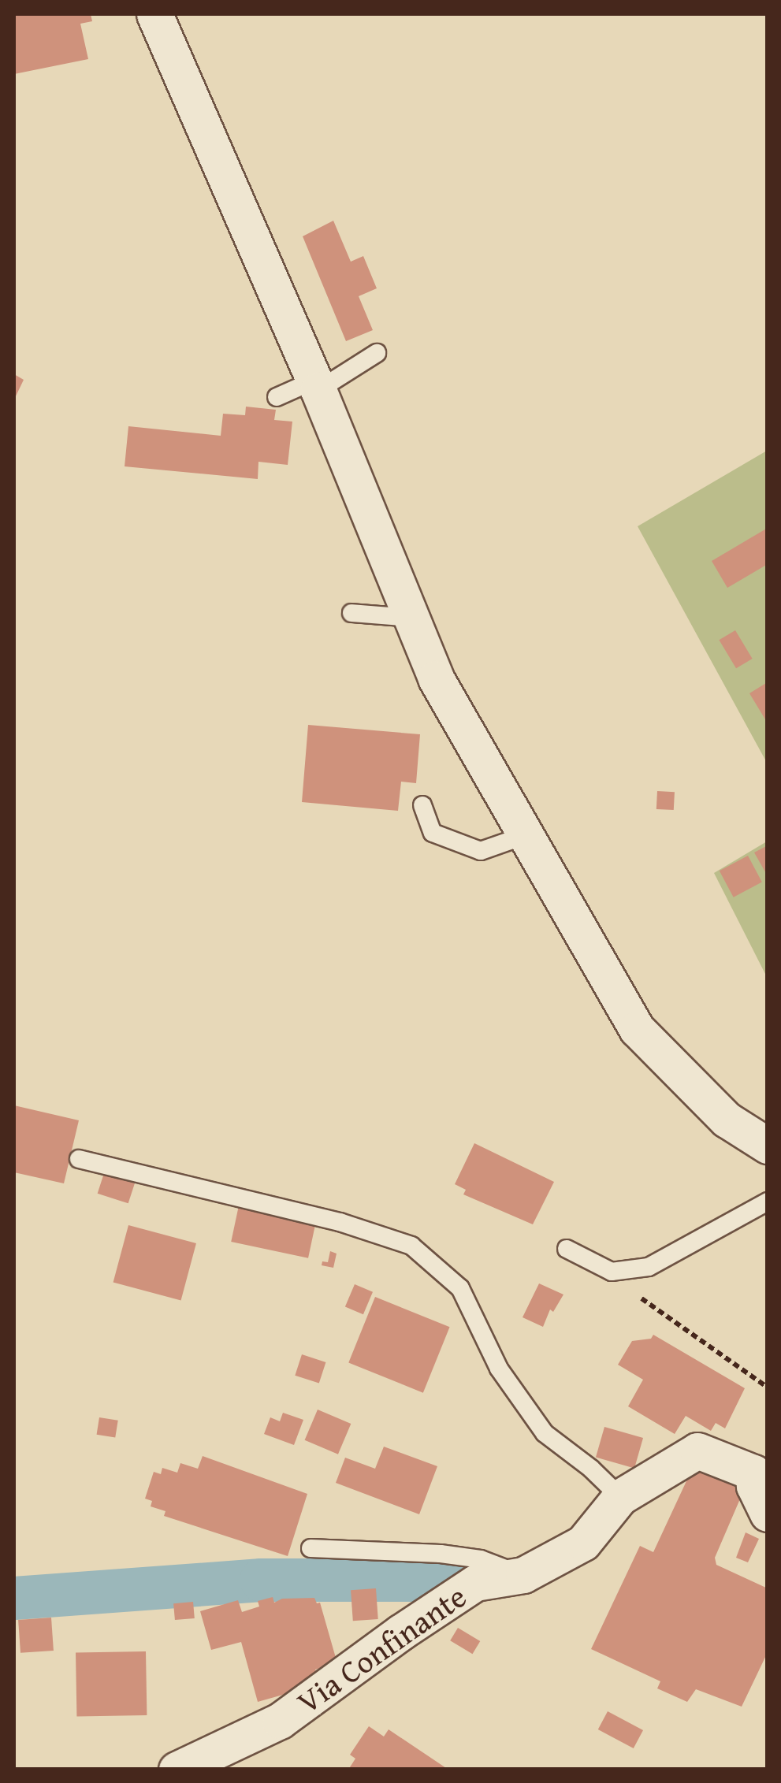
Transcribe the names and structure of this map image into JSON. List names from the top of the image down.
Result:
{
  "streets": {
    "street": ["Via Confinante"]
  }
}
